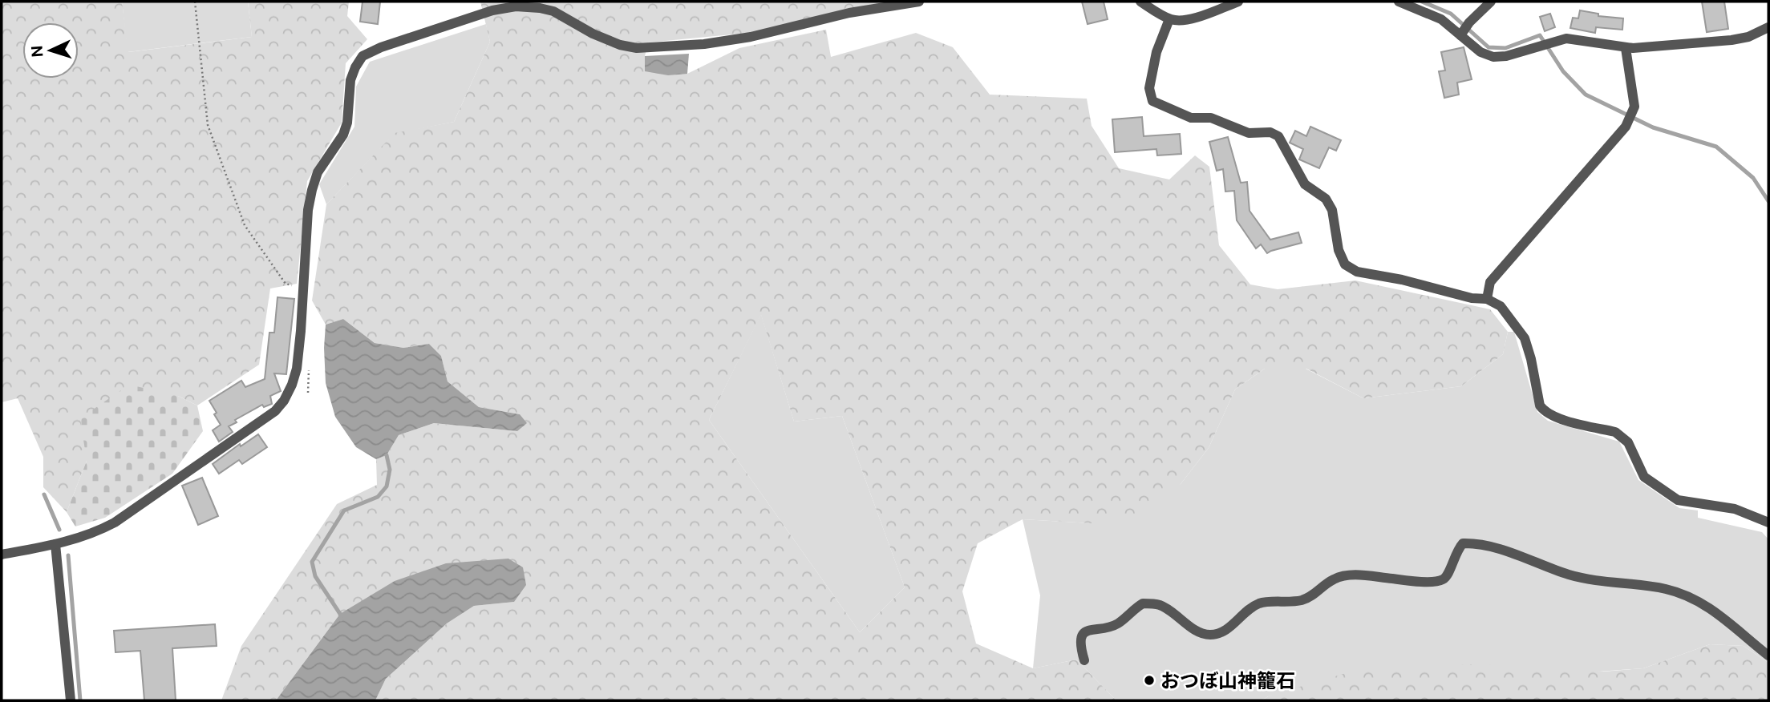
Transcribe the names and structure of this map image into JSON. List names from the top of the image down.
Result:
{
  "places": ["おつぼ山神籠石"],
  "north": "left"
}
